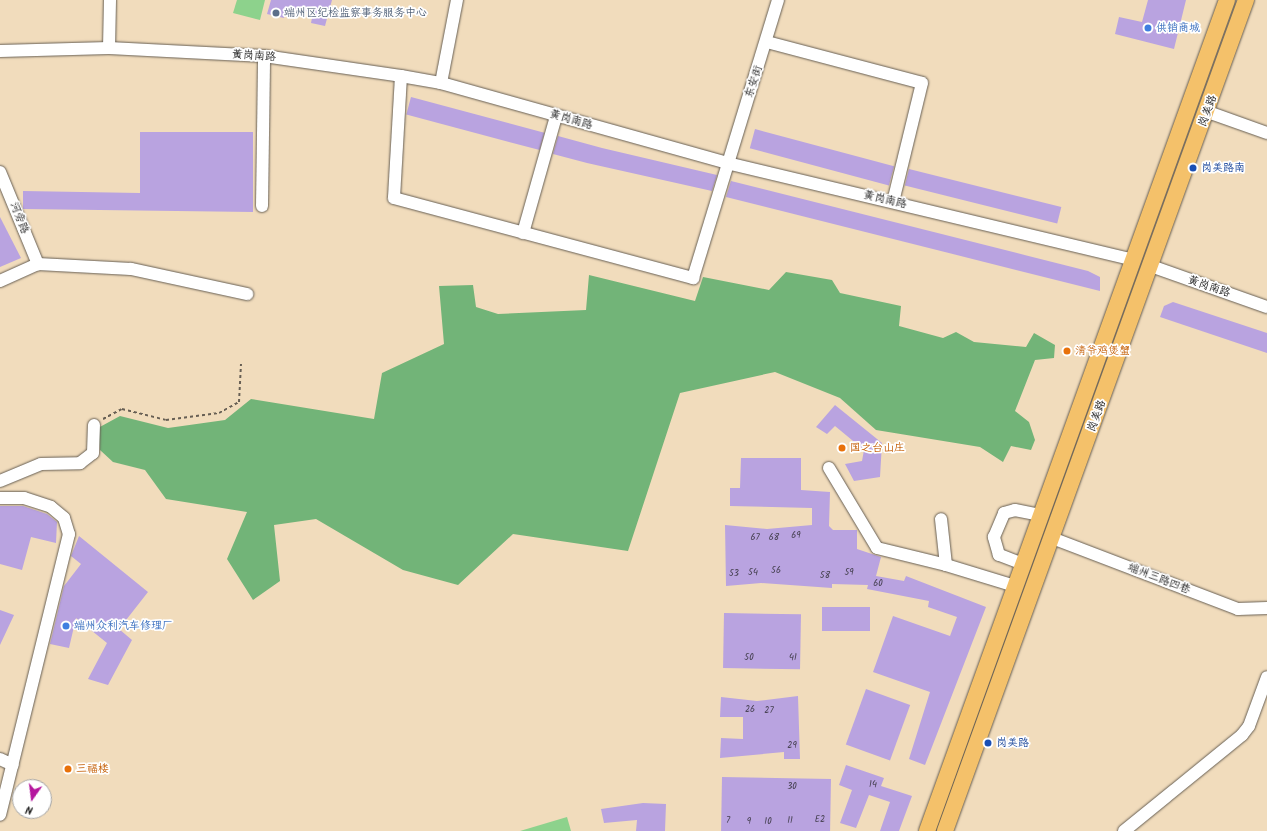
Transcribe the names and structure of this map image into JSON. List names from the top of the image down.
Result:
{
  "streets": {
    "main road": ["岗美路"],
    "street": [
      "黄岗南路",
      "东安街",
      "河旁路",
      "端州三路四巷"
    ]
  },
  "crossings": [
    ["黄岗南路", "东安街"],
    ["黄岗南路", "岗美路"],
    ["岗美路", "端州三路四巷"]
  ],
  "places": [
    "端州区纪检监察事务服务中心",
    "供销商城",
    "岗美路南",
    "清爷鸡煲蟹",
    "国之台山庄",
    "端州众利汽车修理厂",
    "岗美路",
    "三福楼"
  ],
  "house_numbers": [
    "69",
    "67",
    "68",
    "56",
    "54",
    "59",
    "53",
    "58",
    "60",
    "50",
    "41",
    "26",
    "27",
    "29",
    "14",
    "30",
    "E2",
    "7",
    "11",
    "9",
    "10"
  ],
  "north": "bottom"
}
